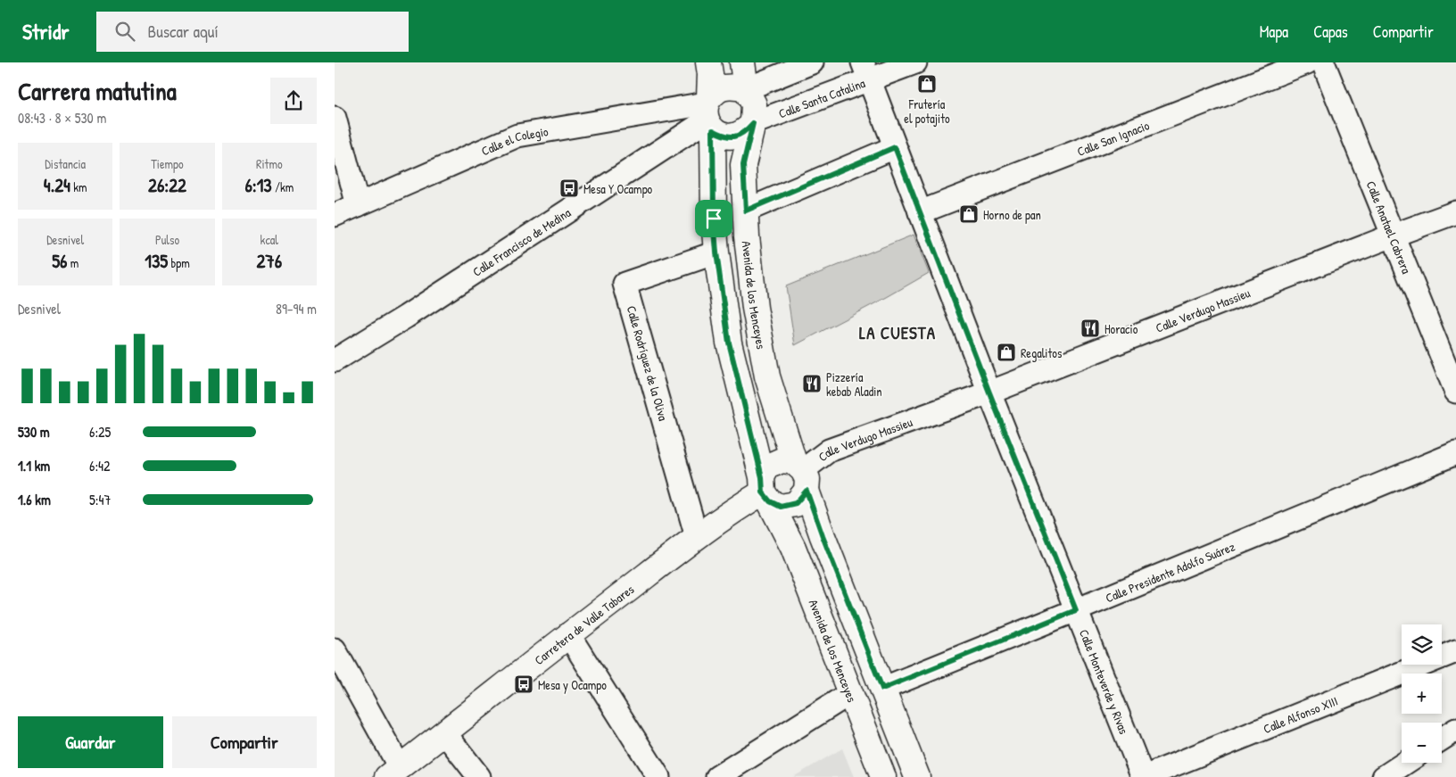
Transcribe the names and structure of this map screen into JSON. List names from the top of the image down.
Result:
{
  "streets": {
    "main road": ["Avenida de los Menceyes", "Carretera de Valle Tabares"],
    "street": [
      "Calle Santa Catalina",
      "Calle San Ignacio",
      "Calle el Colegio",
      "Calle Anatael Cabrera",
      "Calle Francisco de Medina",
      "Calle Verdugo Massieu",
      "Calle Rodríguez de la Oliva",
      "Calle Presidente Adolfo Suárez",
      "Calle Monteverde y Rivas",
      "Calle Alfonso XIII"
    ]
  },
  "crossings": [
    ["Calle Santa Catalina", "Calle el Colegio"],
    ["Calle Santa Catalina", "Calle Francisco de Medina"],
    ["Calle Santa Catalina", "Avenida de los Menceyes"],
    ["Calle Santa Catalina", "Calle Monteverde y Rivas"],
    ["Calle San Ignacio", "Calle Monteverde y Rivas"],
    ["Calle el Colegio", "Calle Francisco de Medina"],
    ["Calle el Colegio", "Avenida de los Menceyes"],
    ["Calle Anatael Cabrera", "Calle Verdugo Massieu"],
    ["Calle Francisco de Medina", "Avenida de los Menceyes"],
    ["Avenida de los Menceyes", "Calle Verdugo Massieu"],
    ["Avenida de los Menceyes", "Calle Rodríguez de la Oliva"],
    ["Avenida de los Menceyes", "Calle Presidente Adolfo Suárez"],
    ["Avenida de los Menceyes", "Carretera de Valle Tabares"],
    ["Calle Verdugo Massieu", "Carretera de Valle Tabares"],
    ["Calle Verdugo Massieu", "Calle Monteverde y Rivas"],
    ["Calle Rodríguez de la Oliva", "Carretera de Valle Tabares"],
    ["Calle Presidente Adolfo Suárez", "Calle Monteverde y Rivas"],
    ["Calle Monteverde y Rivas", "Calle Alfonso XIII"]
  ],
  "districts": ["LA CUESTA"],
  "places": {
    "shop": ["Frutería el potajito", "Horno de pan", "Regalitos"],
    "bus stop": ["Mesa Y Ocampo", "Mesa y Ocampo"],
    "restaurant": ["Horacio", "Pizzería kebab Aladin"]
  },
  "page": {
    "header": "Stridr",
    "search": "Buscar aquí",
    "nav": ["Mapa", "Capas", "Compartir"],
    "heading": ["Carrera matutina", "08:43 · 8 × 530 m"],
    "stats": [
      ["Distancia", "4.24 km"],
      ["Tiempo", "26:22"],
      ["Ritmo", "6:13 /km"],
      ["Desnivel", "56 m"],
      ["Pulso", "135 bpm"],
      ["kcal", "276"]
    ],
    "chart": ["Desnivel", "89–94 m"],
    "list": [
      {
        "name": "530 m",
        "note": "6:25"
      },
      {
        "name": "1.1 km",
        "note": "6:42"
      },
      {
        "name": "1.6 km",
        "note": "5:47"
      }
    ],
    "map_buttons": ["+", "−"],
    "buttons": ["Guardar", "Compartir"]
  }
}
